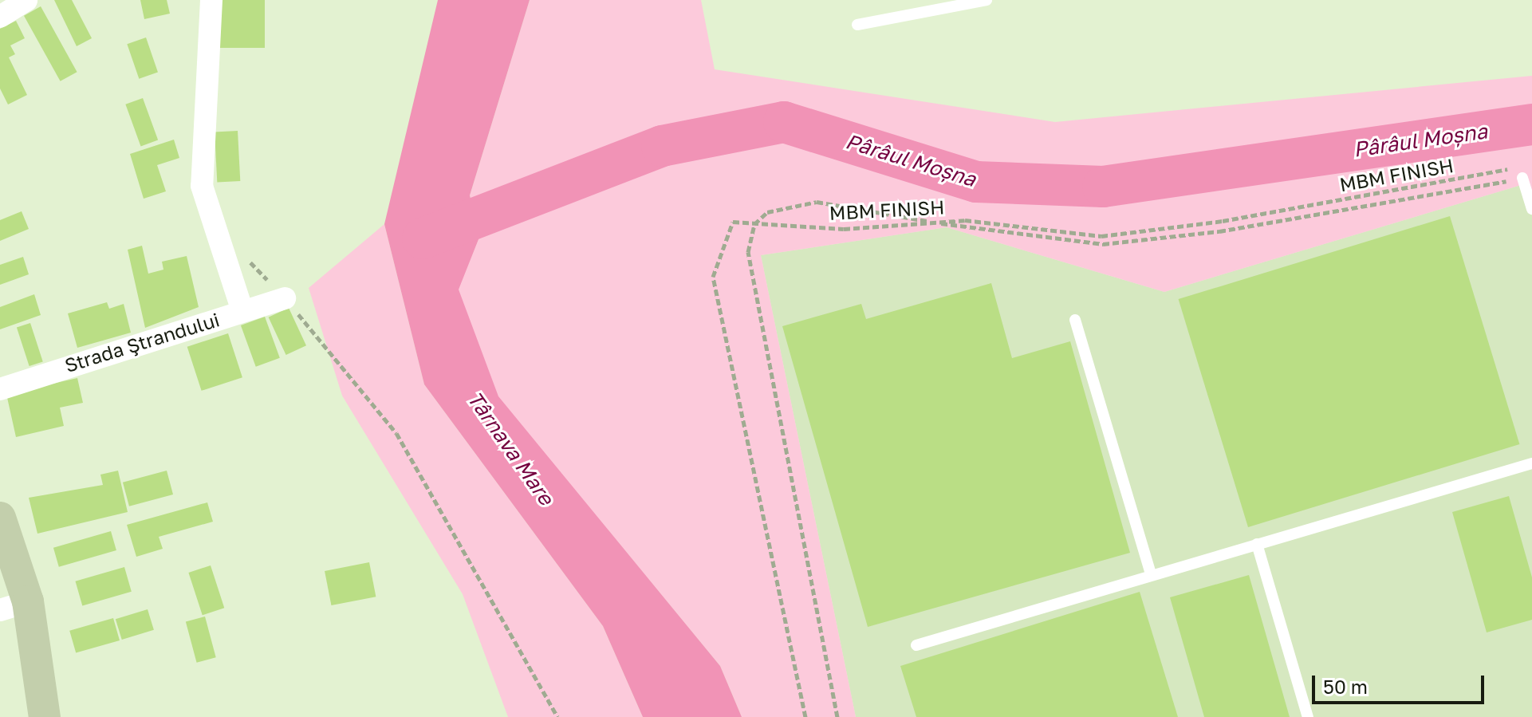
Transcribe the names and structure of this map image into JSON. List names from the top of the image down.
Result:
{
  "streets": {
    "street": ["Strada Ştrandului"],
    "path": ["MBM FINISH"]
  },
  "water": ["Pârâul Moșna", "Târnava Mare"],
  "scale_bar": "50 m"
}
